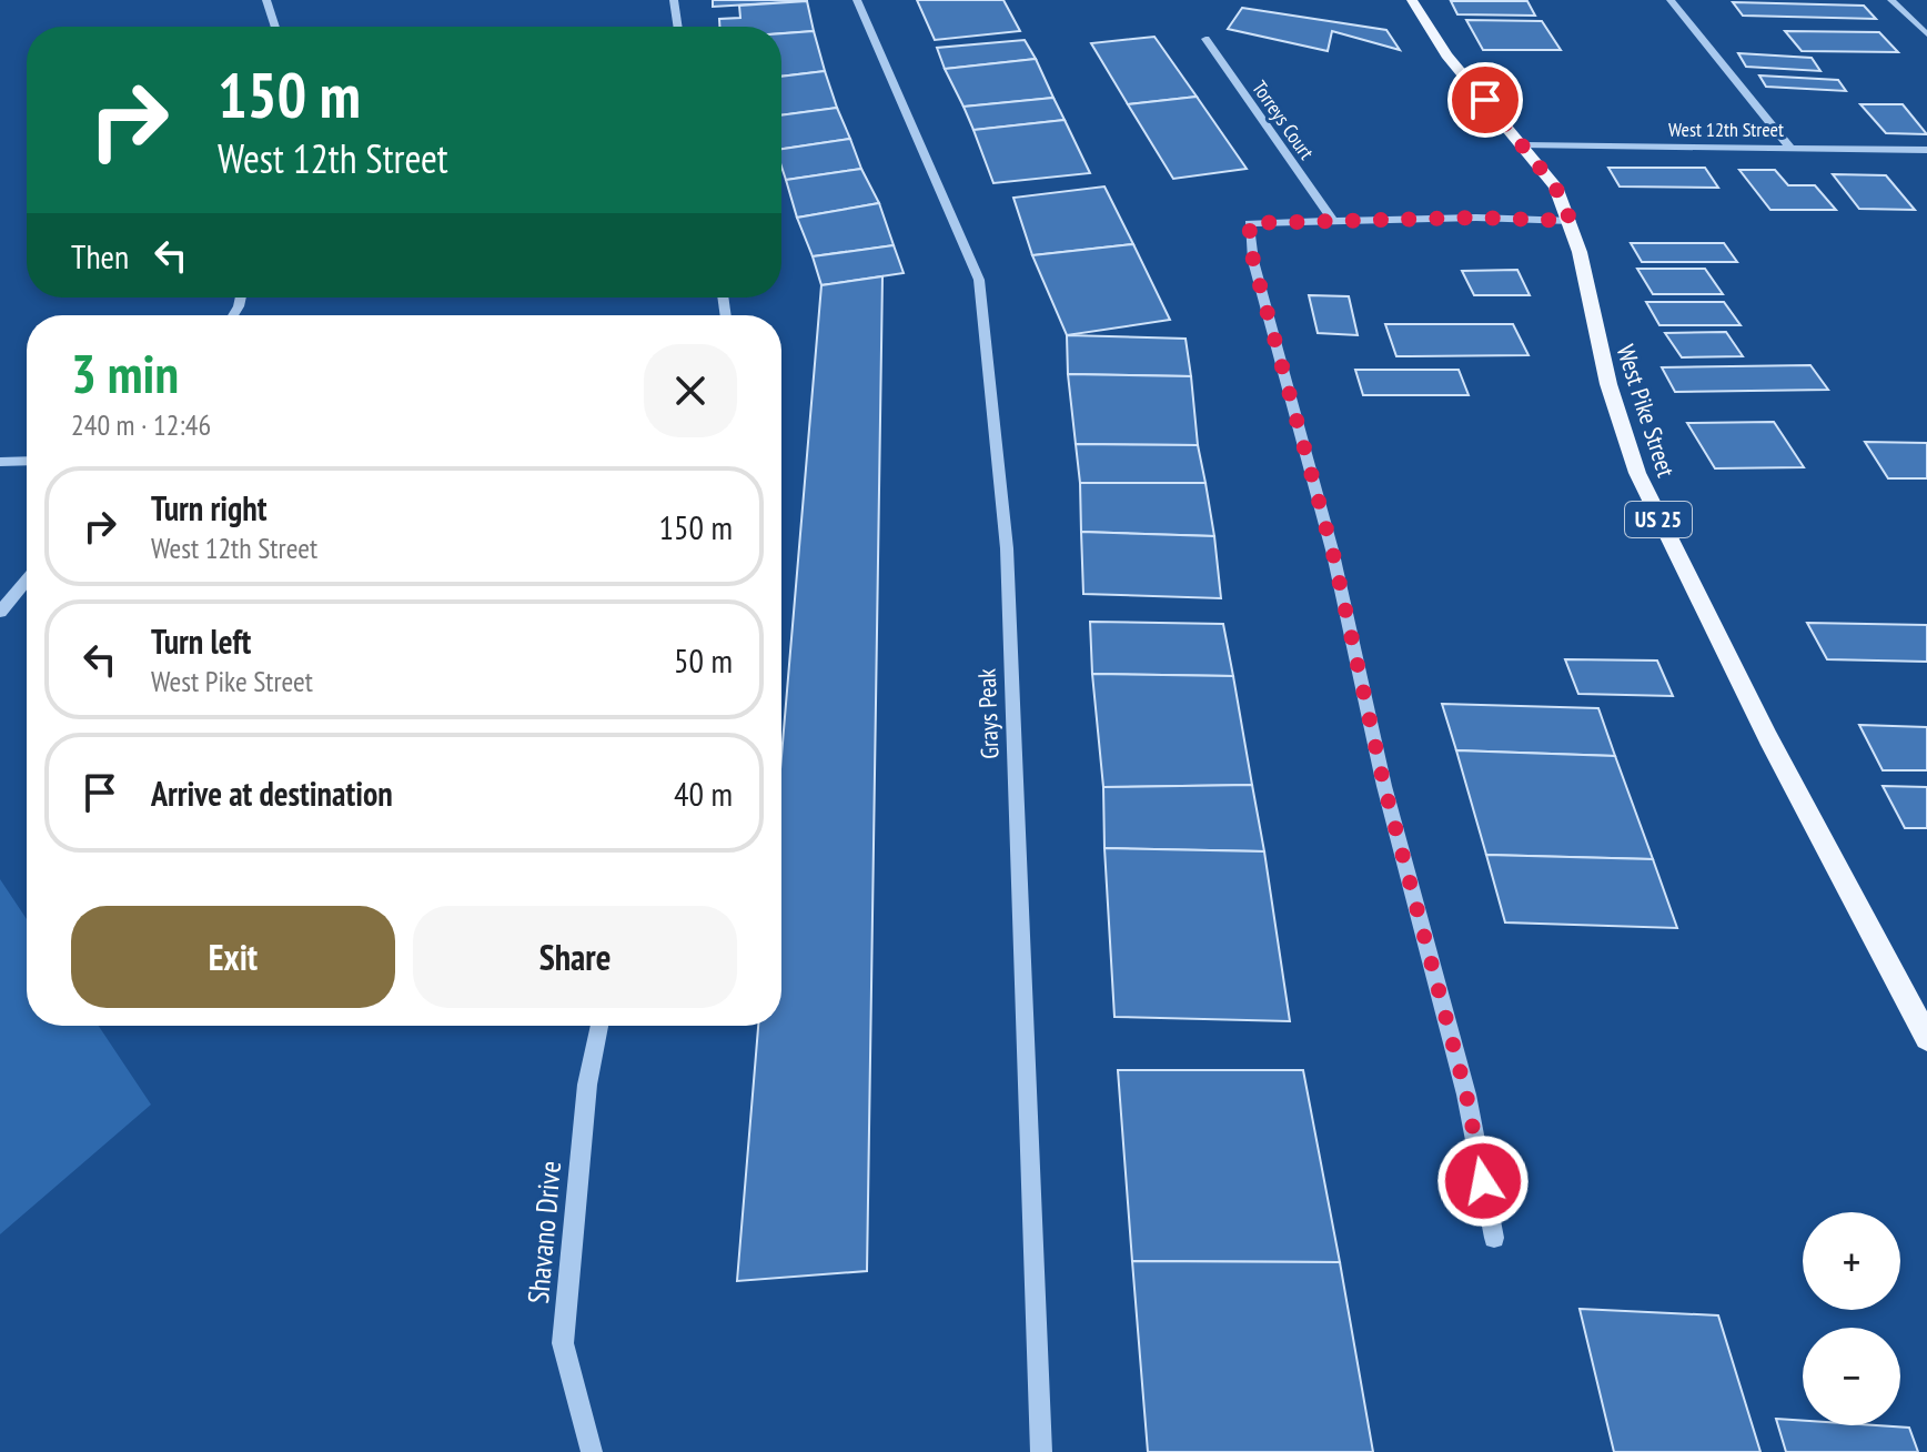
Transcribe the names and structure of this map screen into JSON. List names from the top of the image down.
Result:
{
  "streets": {
    "main road": ["West Pike Street", "US 25"],
    "street": [
      "Torreys Court",
      "West 12th Street",
      "Grays Peak",
      "Shavano Drive"
    ]
  },
  "crossings": [
    ["West 12th Street", "West Pike Street"]
  ],
  "page": {
    "turn": ["150 m", "West 12th Street"],
    "then": "Then",
    "heading": ["3 min", "240 m · 12:46"],
    "list": [
      {
        "name": "Turn right",
        "note": "West 12th Street",
        "value": "150 m"
      },
      {
        "name": "Turn left",
        "note": "West Pike Street",
        "value": "50 m"
      },
      {
        "name": "Arrive at destination",
        "value": "40 m"
      }
    ],
    "buttons": ["Exit", "Share"],
    "map_buttons": ["+", "−"]
  }
}
